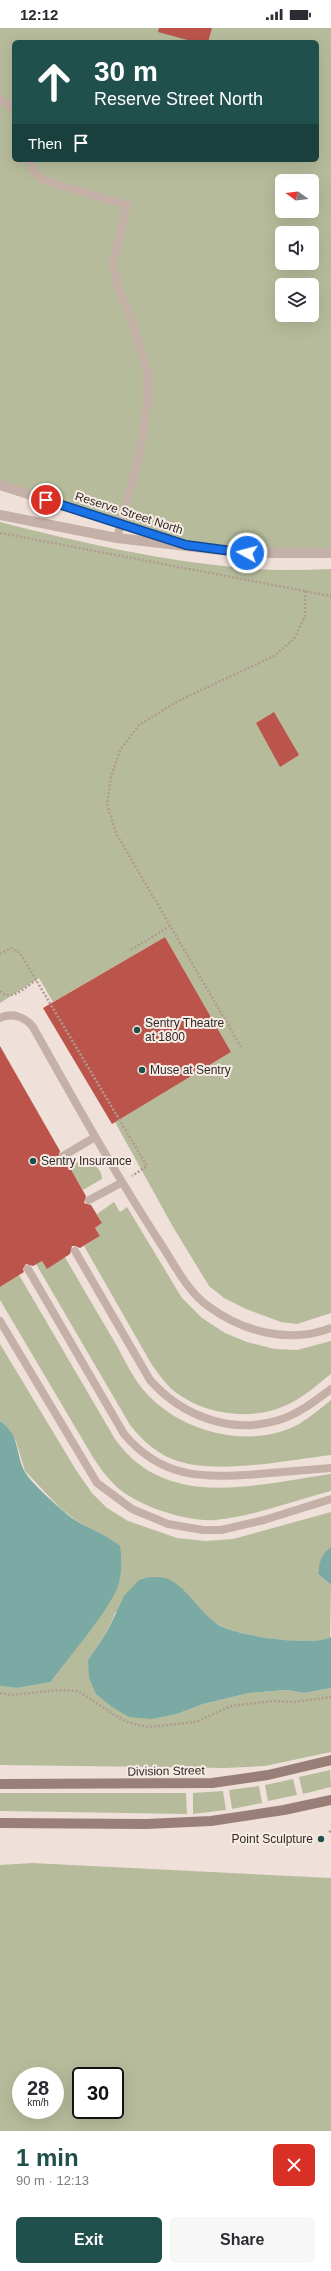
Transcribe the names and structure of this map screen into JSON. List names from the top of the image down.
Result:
{
  "streets": {
    "main road": ["Division Street"],
    "street": ["Reserve Street North"]
  },
  "places": [
    "Sentry Theatre at 1800",
    "Muse at Sentry",
    "Sentry Insurance",
    "Point Sculpture"
  ],
  "north": "left",
  "page": {
    "status": "12:12",
    "turn": ["30 m", "Reserve Street North"],
    "then": "Then",
    "speed": "28 km/h",
    "limit": "30",
    "heading": ["1 min", "90 m · 12:13"],
    "buttons": ["Exit", "Share"]
  }
}
